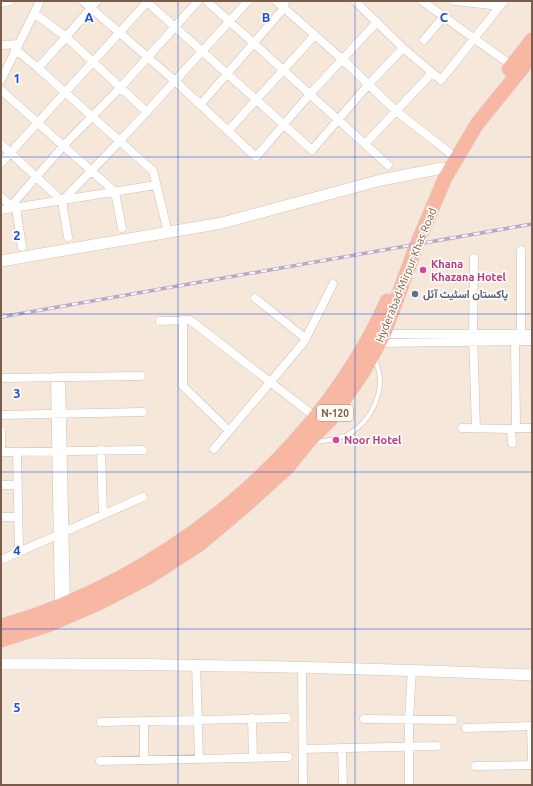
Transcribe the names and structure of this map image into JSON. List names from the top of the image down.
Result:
{
  "streets": {
    "highway": ["Hyderabad-Mirpur Khas Road", "N-120"]
  },
  "places": ["Khana Khazana Hotel", "پاکستان اسٹیٹ آئل", "Noor Hotel"],
  "grid": {
    "columns": ["A", "B", "C"],
    "rows": [
      "1",
      "2",
      "3",
      "4",
      "5"
    ]
  }
}
